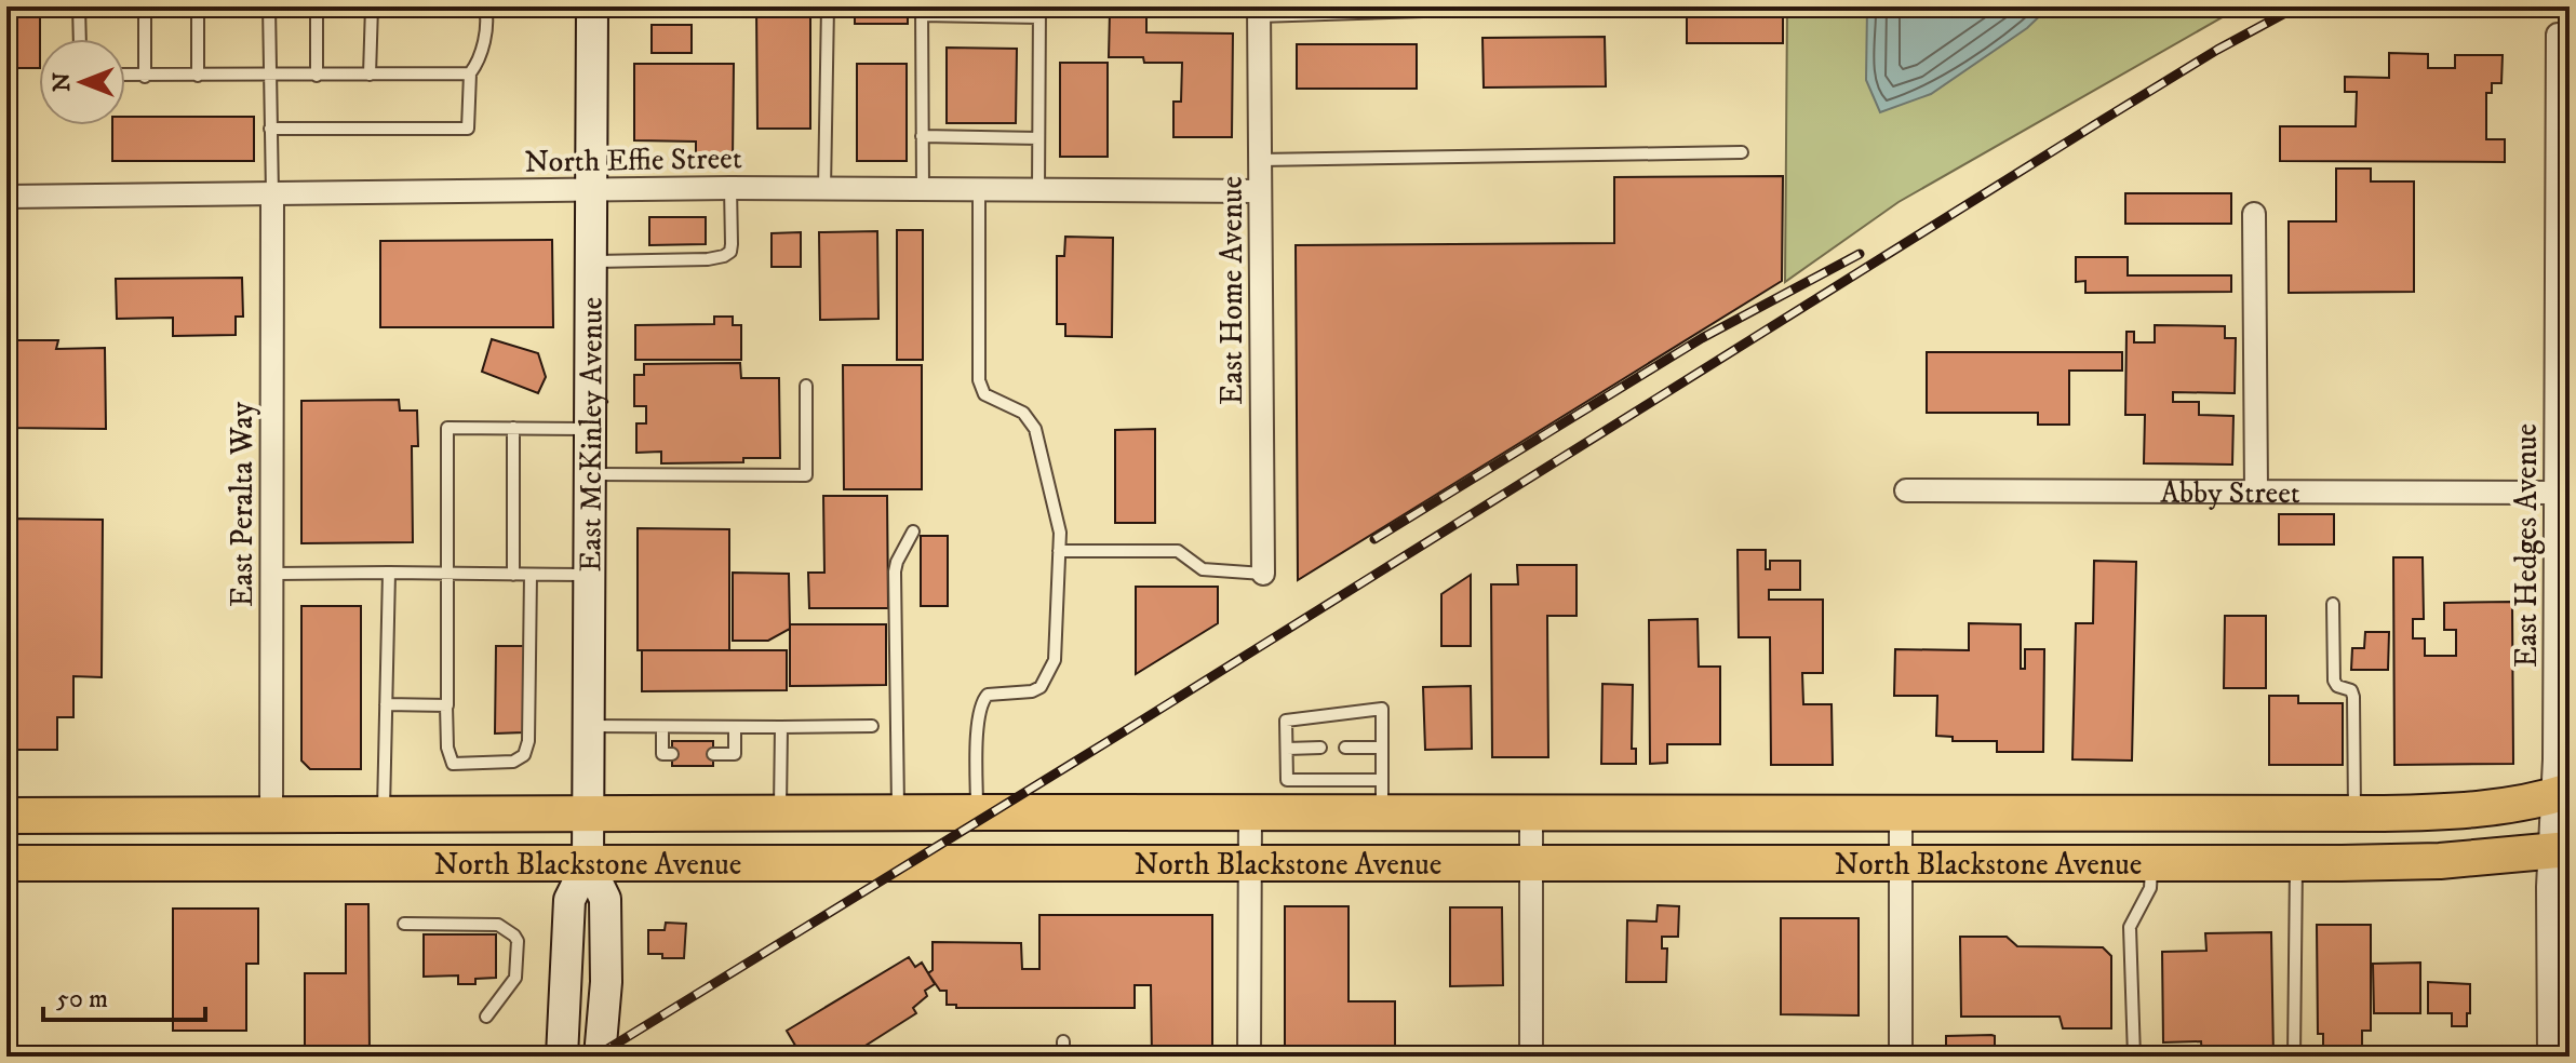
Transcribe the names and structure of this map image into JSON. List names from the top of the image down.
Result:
{
  "streets": {
    "main road": ["East McKinley Avenue", "North Blackstone Avenue"],
    "street": [
      "North Effie Street",
      "East Home Avenue",
      "Abby Street",
      "East Peralta Way",
      "East Hedges Avenue"
    ]
  },
  "crossings": [
    ["North Effie Street", "East Home Avenue"],
    ["North Effie Street", "East McKinley Avenue"],
    ["North Effie Street", "East Peralta Way"],
    ["East McKinley Avenue", "North Blackstone Avenue"],
    ["Abby Street", "East Hedges Avenue"],
    ["East Peralta Way", "North Blackstone Avenue"],
    ["East Hedges Avenue", "North Blackstone Avenue"]
  ],
  "scale_bar": "50 m",
  "north": "left"
}
